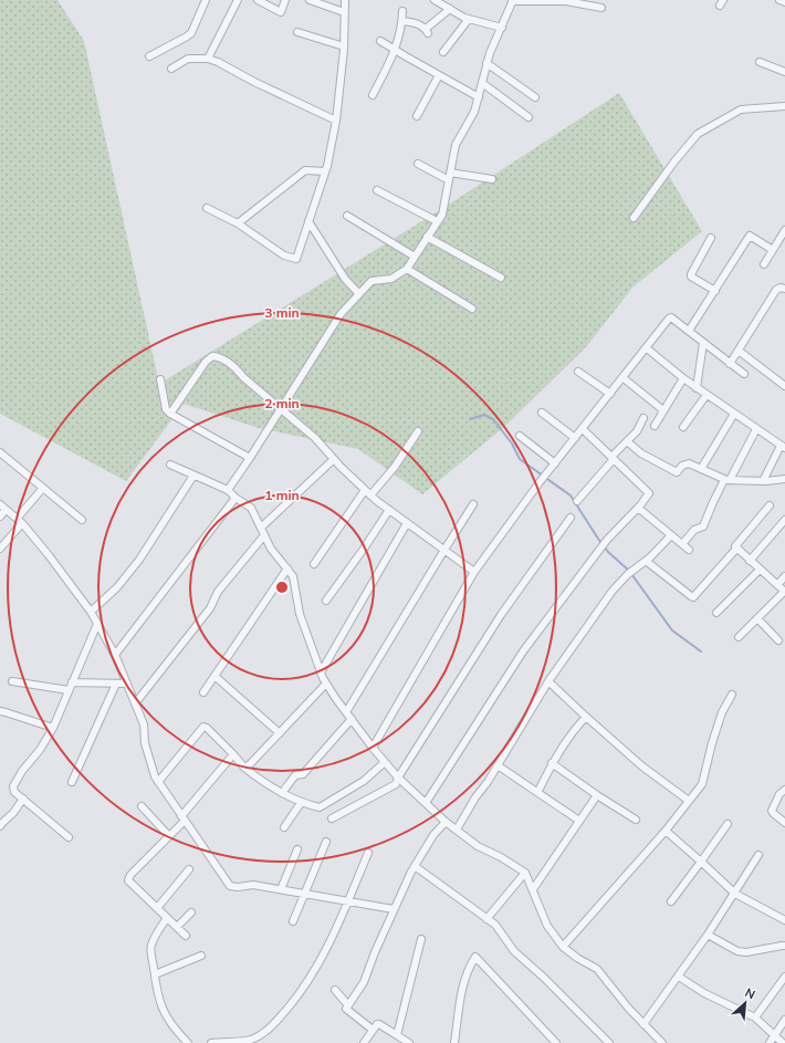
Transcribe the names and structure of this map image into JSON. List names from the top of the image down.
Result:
{
  "north": "top right",
  "rings": ["3 min", "2 min", "1 min"]
}
